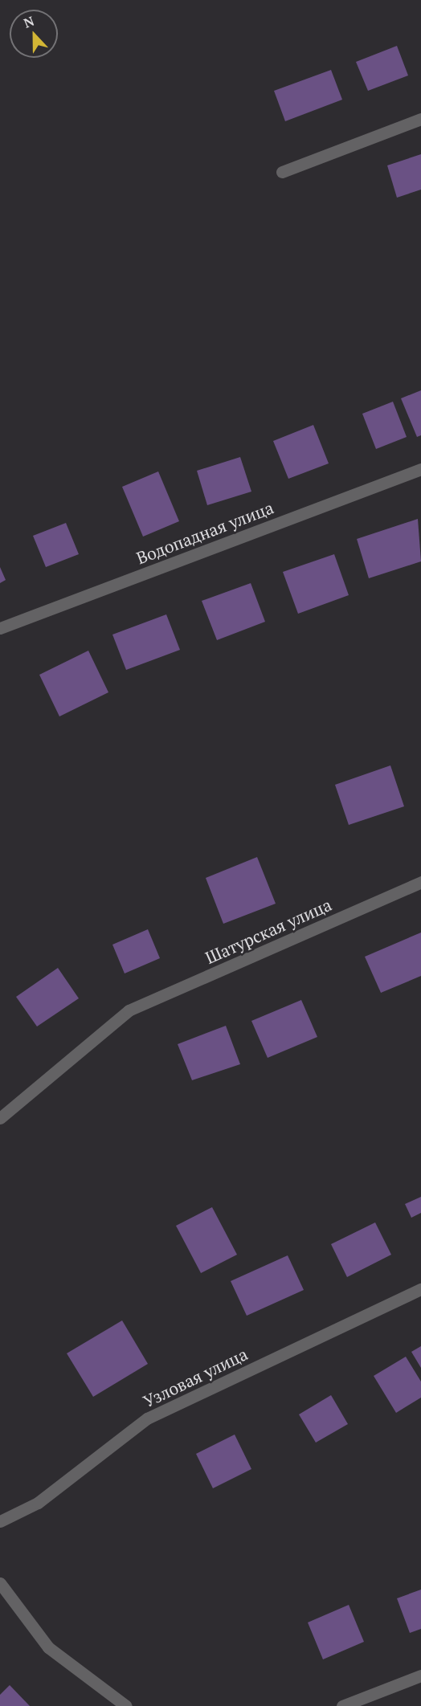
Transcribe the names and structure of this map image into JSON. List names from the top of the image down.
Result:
{
  "streets": {
    "street": ["Водопадная улица", "Шатурская улица", "Узловая улица"]
  },
  "north": "top"
}
